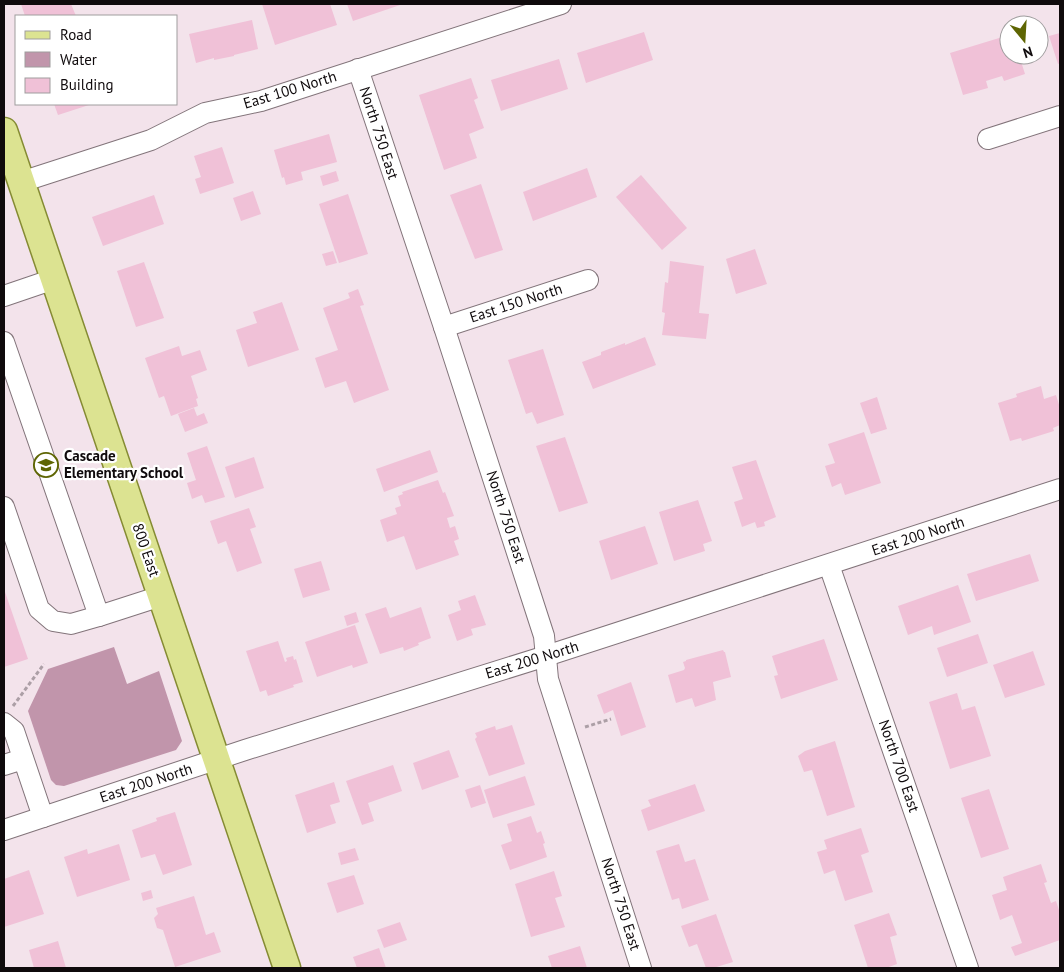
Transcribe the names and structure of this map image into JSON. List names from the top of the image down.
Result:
{
  "streets": {
    "main road": ["800 East"],
    "street": [
      "East 100 North",
      "North 750 East",
      "East 150 North",
      "East 200 North",
      "North 700 East"
    ]
  },
  "crossings": [
    ["East 100 North", "North 750 East"],
    ["East 100 North", "800 East"],
    ["North 750 East", "East 150 North"],
    ["North 750 East", "East 200 North"],
    ["East 200 North", "800 East"],
    ["East 200 North", "North 700 East"]
  ],
  "places": {
    "school or university": ["Cascade Elementary School"]
  },
  "legend": ["Road", "Water", "Building"],
  "north": "bottom"
}
